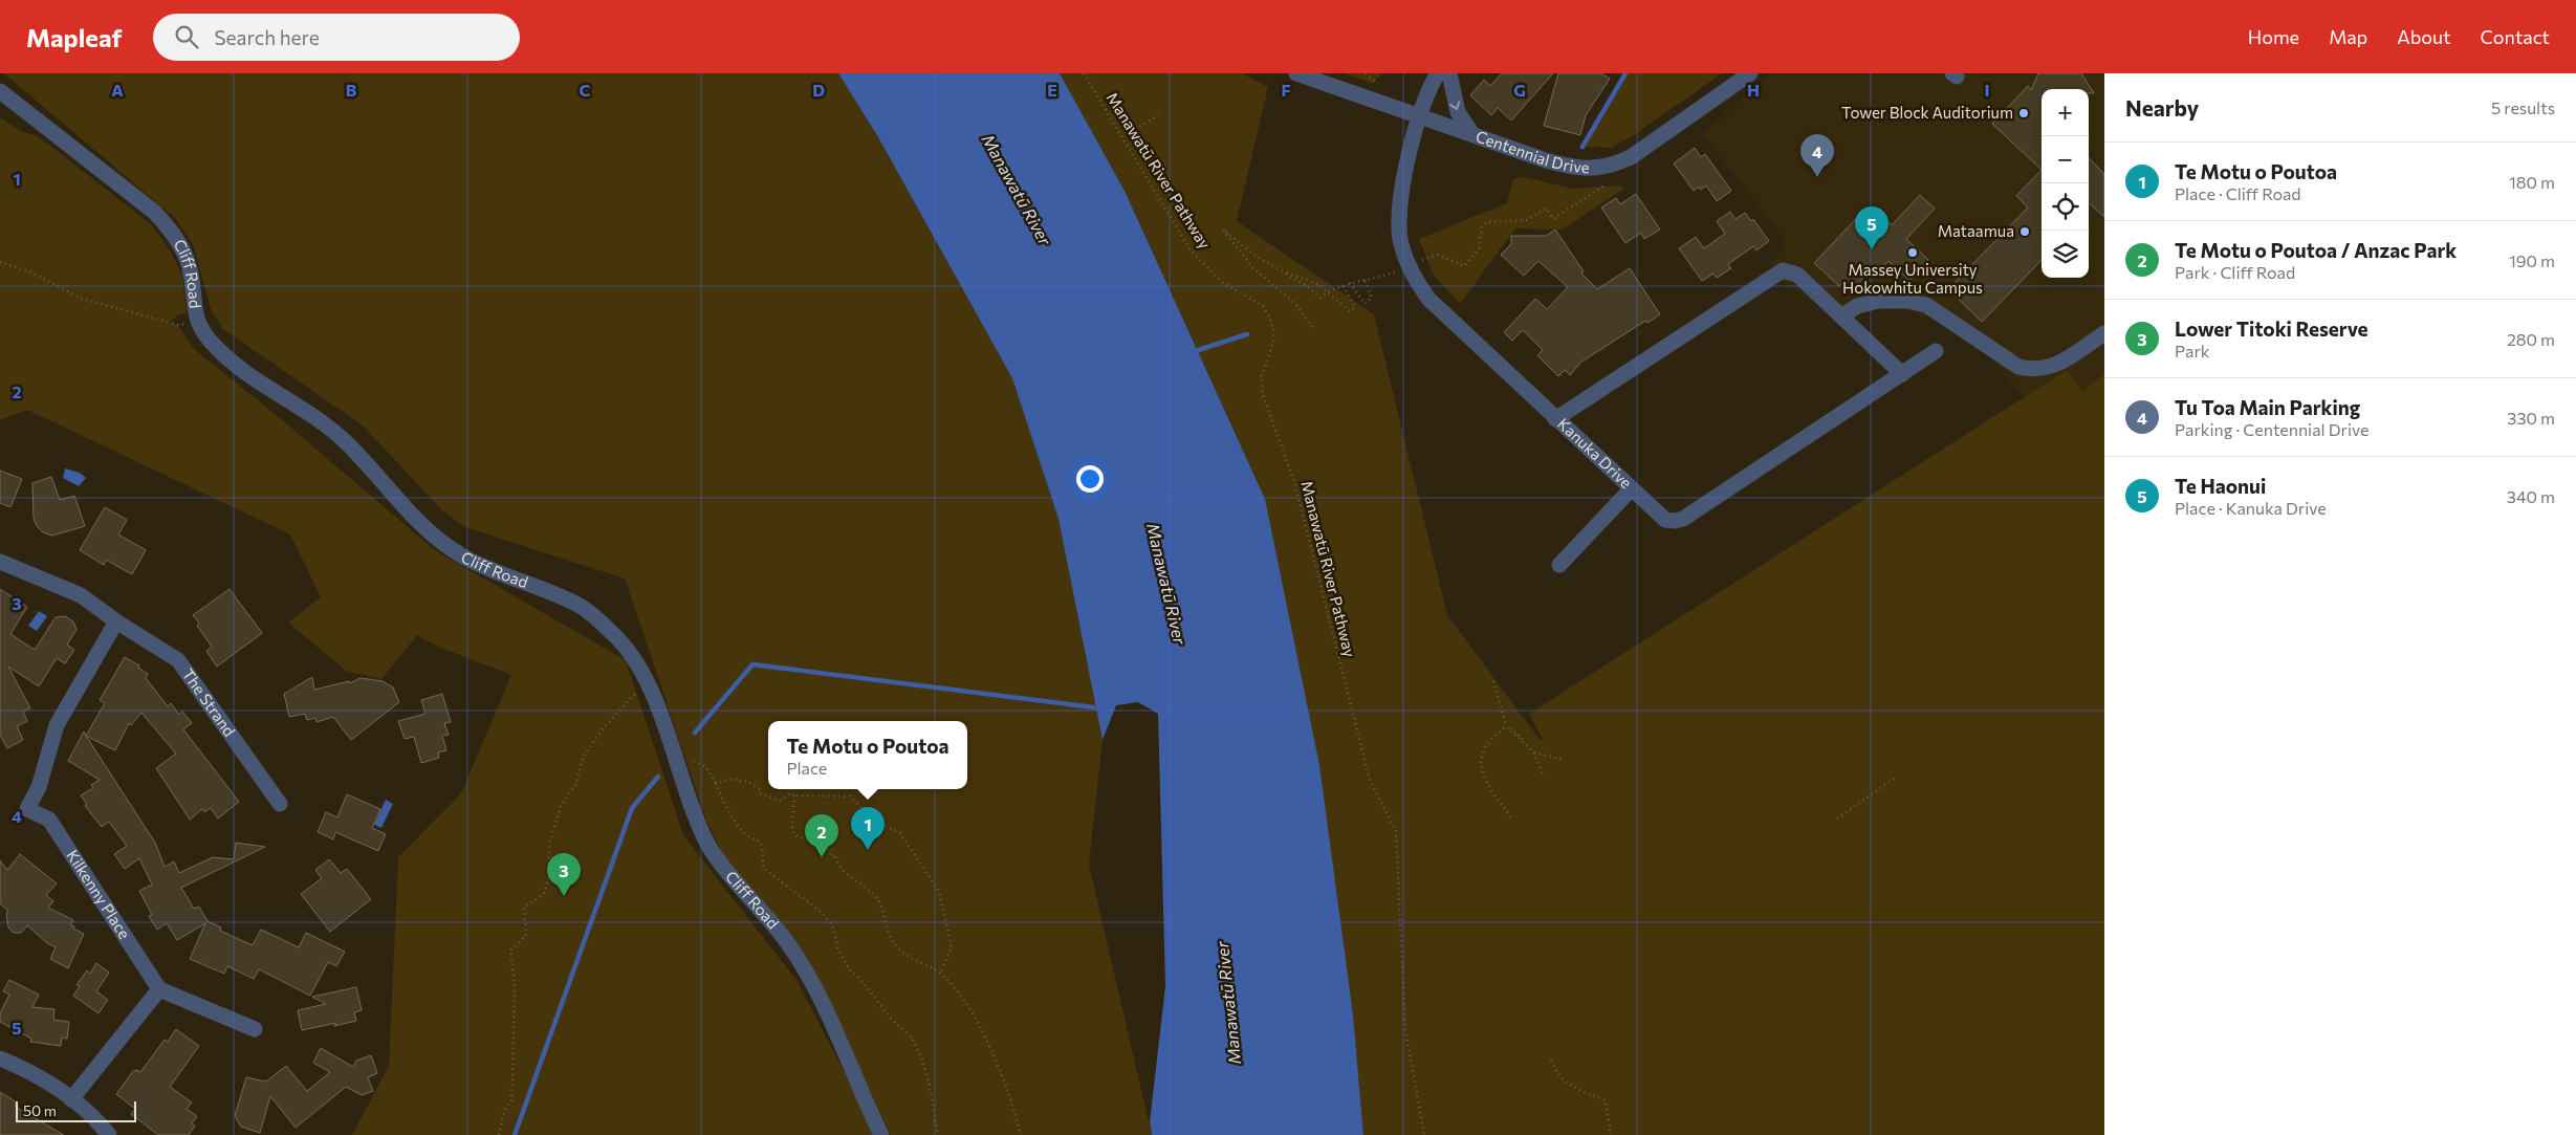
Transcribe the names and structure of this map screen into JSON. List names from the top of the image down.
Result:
{
  "streets": {
    "street": [
      "Centennial Drive",
      "Cliff Road",
      "Kanuka Drive",
      "The Strand",
      "Kilkenny Place"
    ],
    "path": ["Manawatū River Pathway"]
  },
  "crossings": [
    ["Centennial Drive", "Kanuka Drive"],
    ["The Strand", "Kilkenny Place"]
  ],
  "water": ["Manawatū River"],
  "places": ["Tower Block Auditorium", "Mataamua", "Massey University Hokowhitu Campus"],
  "scale_bar": "50 m",
  "page": {
    "header": "Mapleaf",
    "search": "Search here",
    "nav": [
      "Home",
      "Map",
      "About",
      "Contact"
    ],
    "heading": ["Nearby", "5 results"],
    "map_buttons": ["+", "−"],
    "pins": [
      "4",
      "5",
      "1",
      "2",
      "3"
    ],
    "list": [
      {
        "mark": "1",
        "name": "Te Motu o Poutoa",
        "note": "Place · Cliff Road",
        "value": "180 m"
      },
      {
        "mark": "2",
        "name": "Te Motu o Poutoa / Anzac Park",
        "note": "Park · Cliff Road",
        "value": "190 m"
      },
      {
        "mark": "3",
        "name": "Lower Titoki Reserve",
        "note": "Park",
        "value": "280 m"
      },
      {
        "mark": "4",
        "name": "Tu Toa Main Parking",
        "note": "Parking · Centennial Drive",
        "value": "330 m"
      },
      {
        "mark": "5",
        "name": "Te Haonui",
        "note": "Place · Kanuka Drive",
        "value": "340 m"
      }
    ],
    "popup": ["Te Motu o Poutoa", "Place"],
    "scale": "50 m"
  },
  "grid": {
    "columns": [
      "A",
      "B",
      "C",
      "D",
      "E",
      "F",
      "G",
      "H",
      "I"
    ],
    "rows": [
      "1",
      "2",
      "3",
      "4",
      "5"
    ]
  }
}
